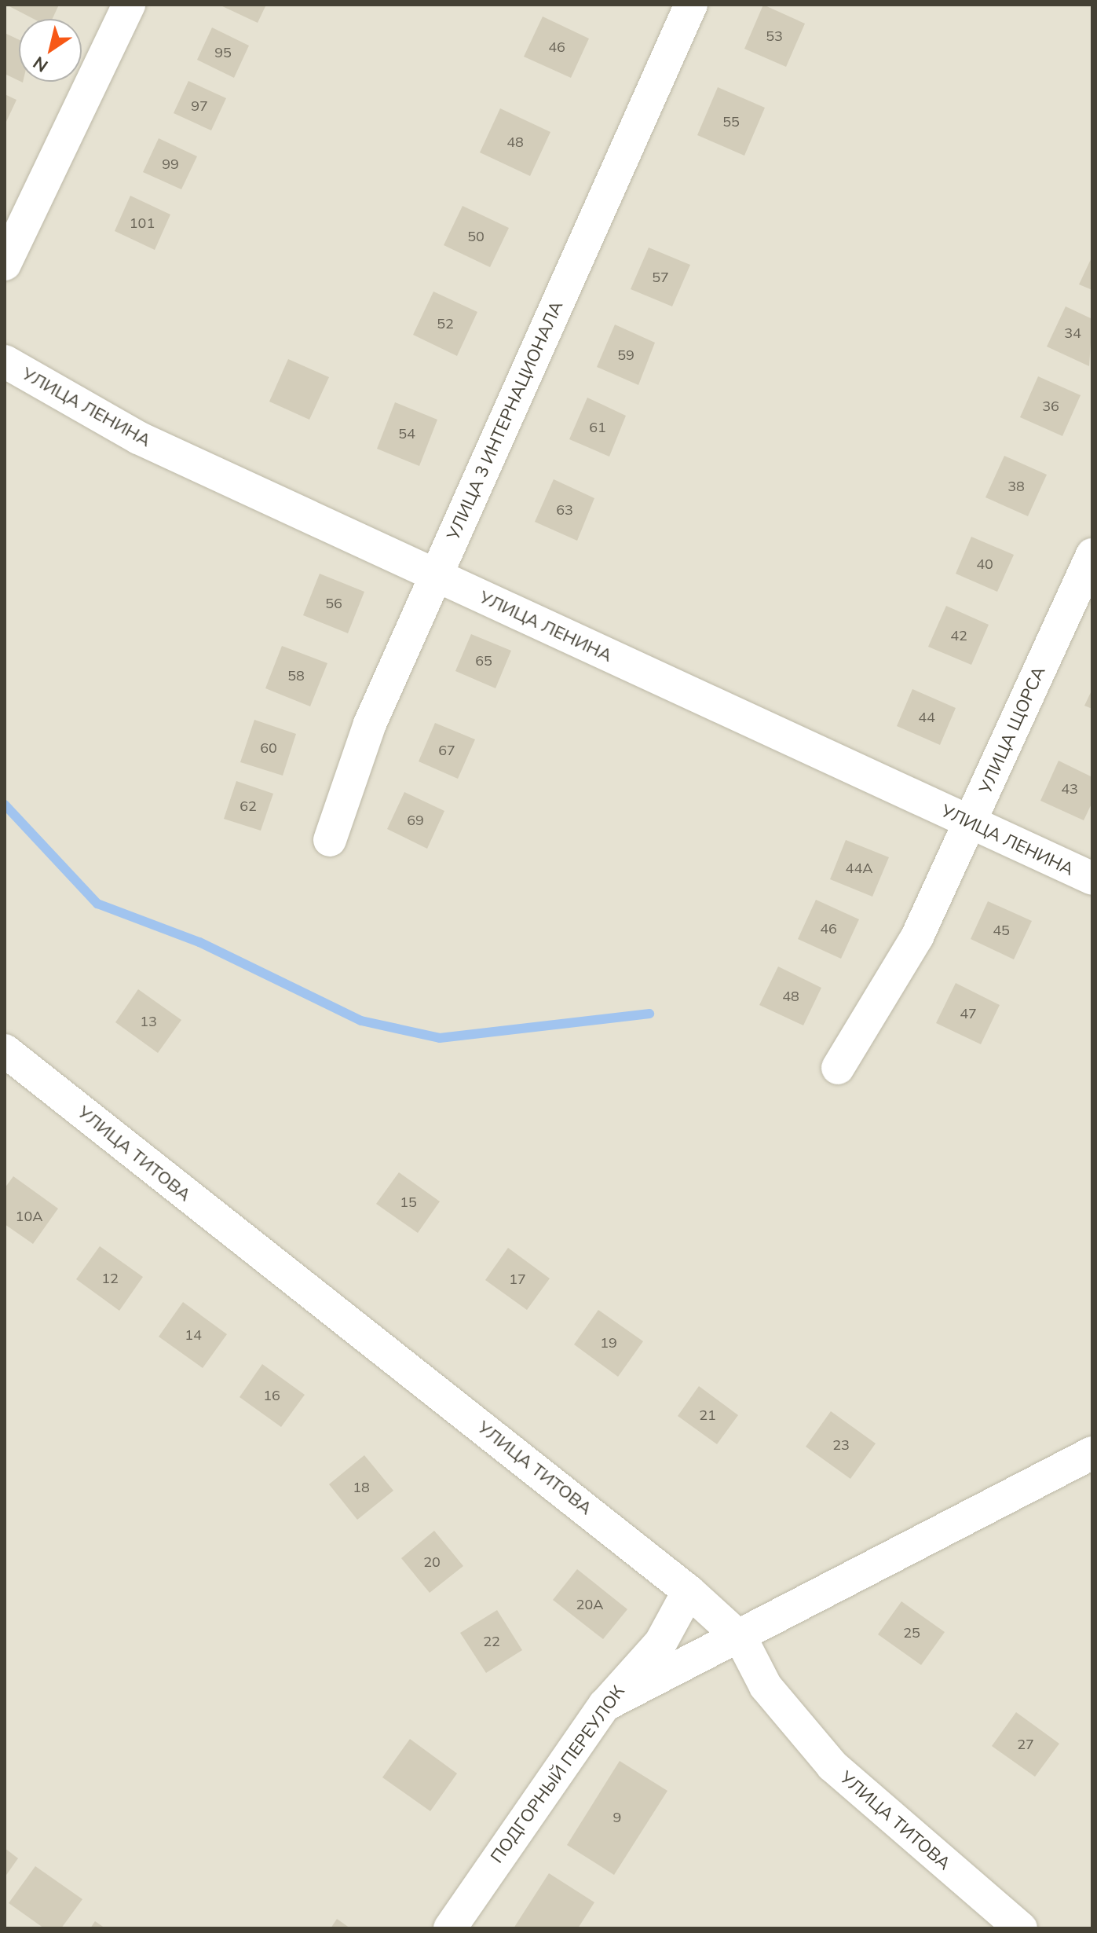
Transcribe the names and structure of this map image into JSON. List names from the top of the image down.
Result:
{
  "streets": {
    "street": [
      "УЛИЦА ЛЕНИНА",
      "УЛИЦА 3 ИНТЕРНАЦИОНАЛА",
      "УЛИЦА ЩОРСА",
      "УЛИЦА ТИТОВА",
      "ПОДГОРНЫЙ ПЕРЕУЛОК"
    ]
  },
  "crossings": [
    ["УЛИЦА ЛЕНИНА", "УЛИЦА 3 ИНТЕРНАЦИОНАЛА"],
    ["УЛИЦА ЛЕНИНА", "УЛИЦА ЩОРСА"],
    ["УЛИЦА ТИТОВА", "ПОДГОРНЫЙ ПЕРЕУЛОК"]
  ],
  "house_numbers": [
    "53",
    "46",
    "95",
    "97",
    "55",
    "48",
    "99",
    "101",
    "50",
    "57",
    "52",
    "34",
    "59",
    "36",
    "61",
    "54",
    "38",
    "63",
    "40",
    "56",
    "42",
    "65",
    "58",
    "44",
    "60",
    "67",
    "43",
    "62",
    "69",
    "44А",
    "46",
    "45",
    "48",
    "47",
    "13",
    "15",
    "10А",
    "12",
    "17",
    "14",
    "19",
    "16",
    "21",
    "23",
    "18",
    "20",
    "20А",
    "25",
    "22",
    "27",
    "9"
  ],
  "north": "bottom left"
}
